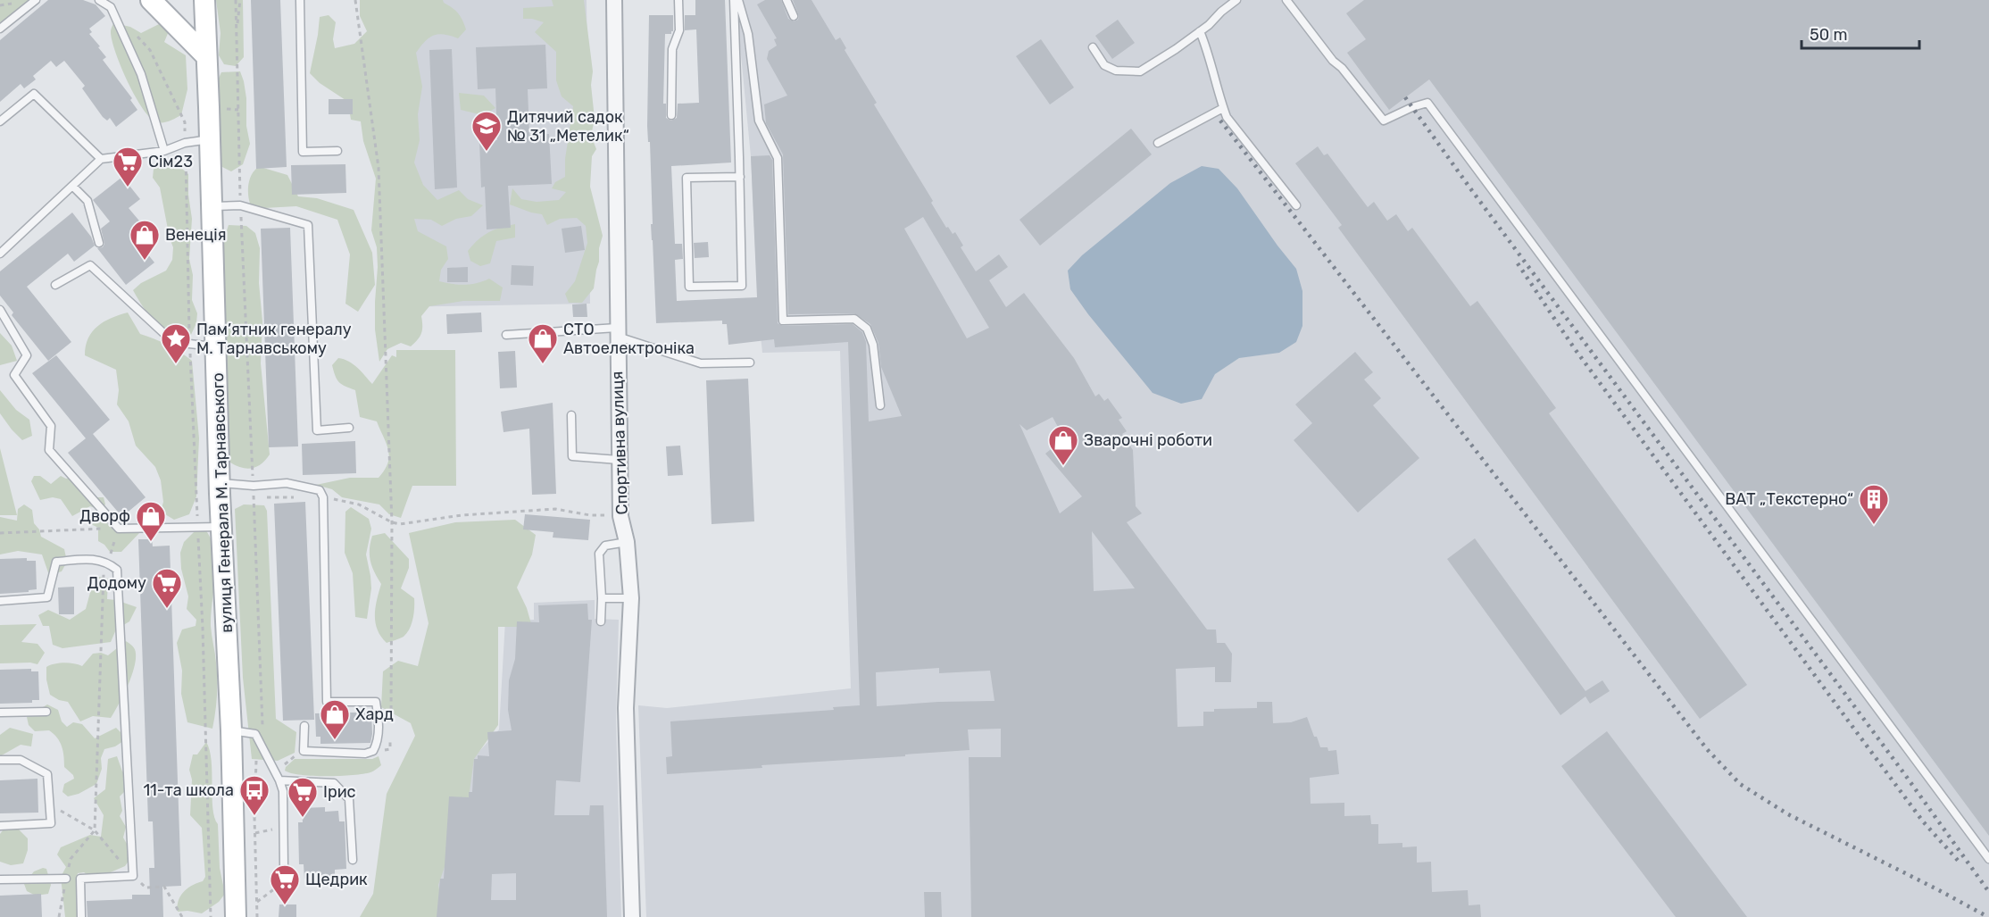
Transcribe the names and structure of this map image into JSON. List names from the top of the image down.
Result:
{
  "streets": {
    "main road": ["вулиця Генерала М. Тарнавського"],
    "street": ["Спортивна вулиця"]
  },
  "places": {
    "school or university": ["Дитячий садок № 31 „Метелик“"],
    "supermarket": [
      "Сім23",
      "Додому",
      "Ірис",
      "Щедрик"
    ],
    "shop": [
      "Венеція",
      "СТО Автоелектроніка",
      "Зварочні роботи",
      "Дворф",
      "Хард"
    ],
    "place": ["Пам’ятник генералу М. Тарнавському"],
    "building": ["ВАТ „Текстерно“"],
    "bus stop": ["11-та школа"]
  },
  "scale_bar": "50 m"
}
